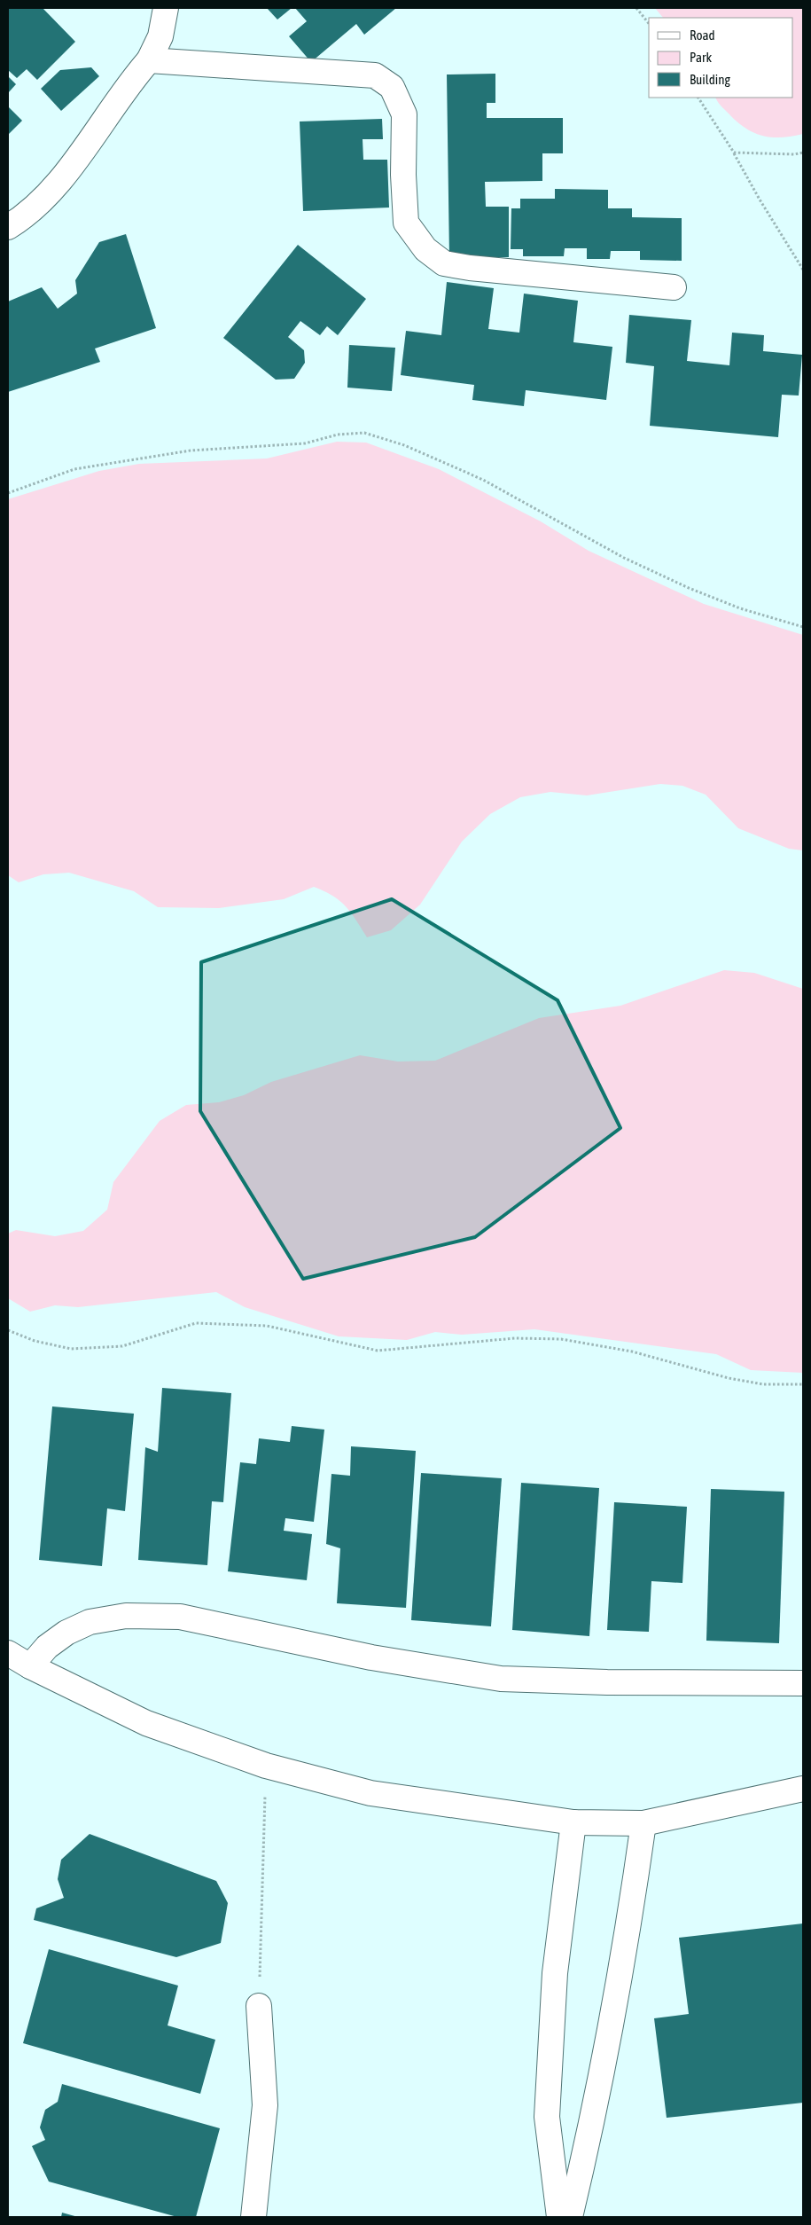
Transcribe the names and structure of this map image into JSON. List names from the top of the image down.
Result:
{
  "legend": ["Road", "Park", "Building"]
}
